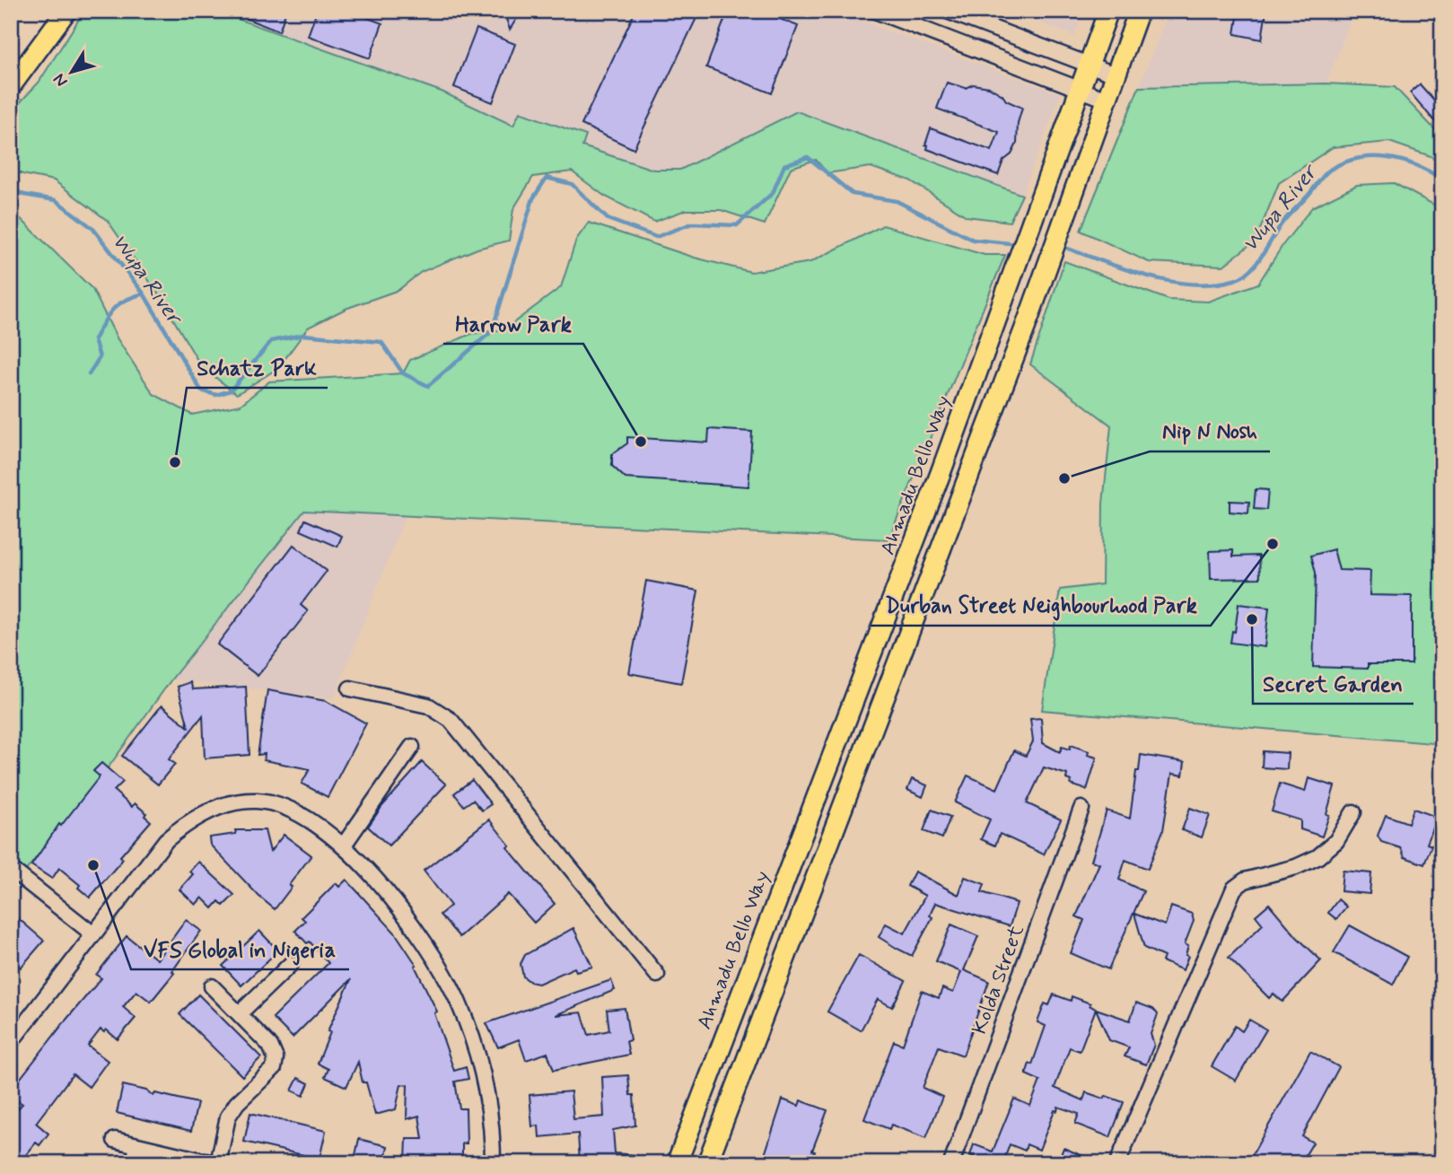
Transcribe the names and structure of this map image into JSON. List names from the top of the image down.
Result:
{
  "streets": {
    "main road": ["Ahmadu Bello Way"],
    "street": ["Kolda Street"]
  },
  "water": ["Wupa River"],
  "places": [
    "Harrow Park",
    "Schatz Park",
    "Nip N Nosh",
    "Durban Street Neighbourhood Park",
    "Secret Garden",
    "VFS Global in Nigeria"
  ],
  "north": "bottom left"
}
